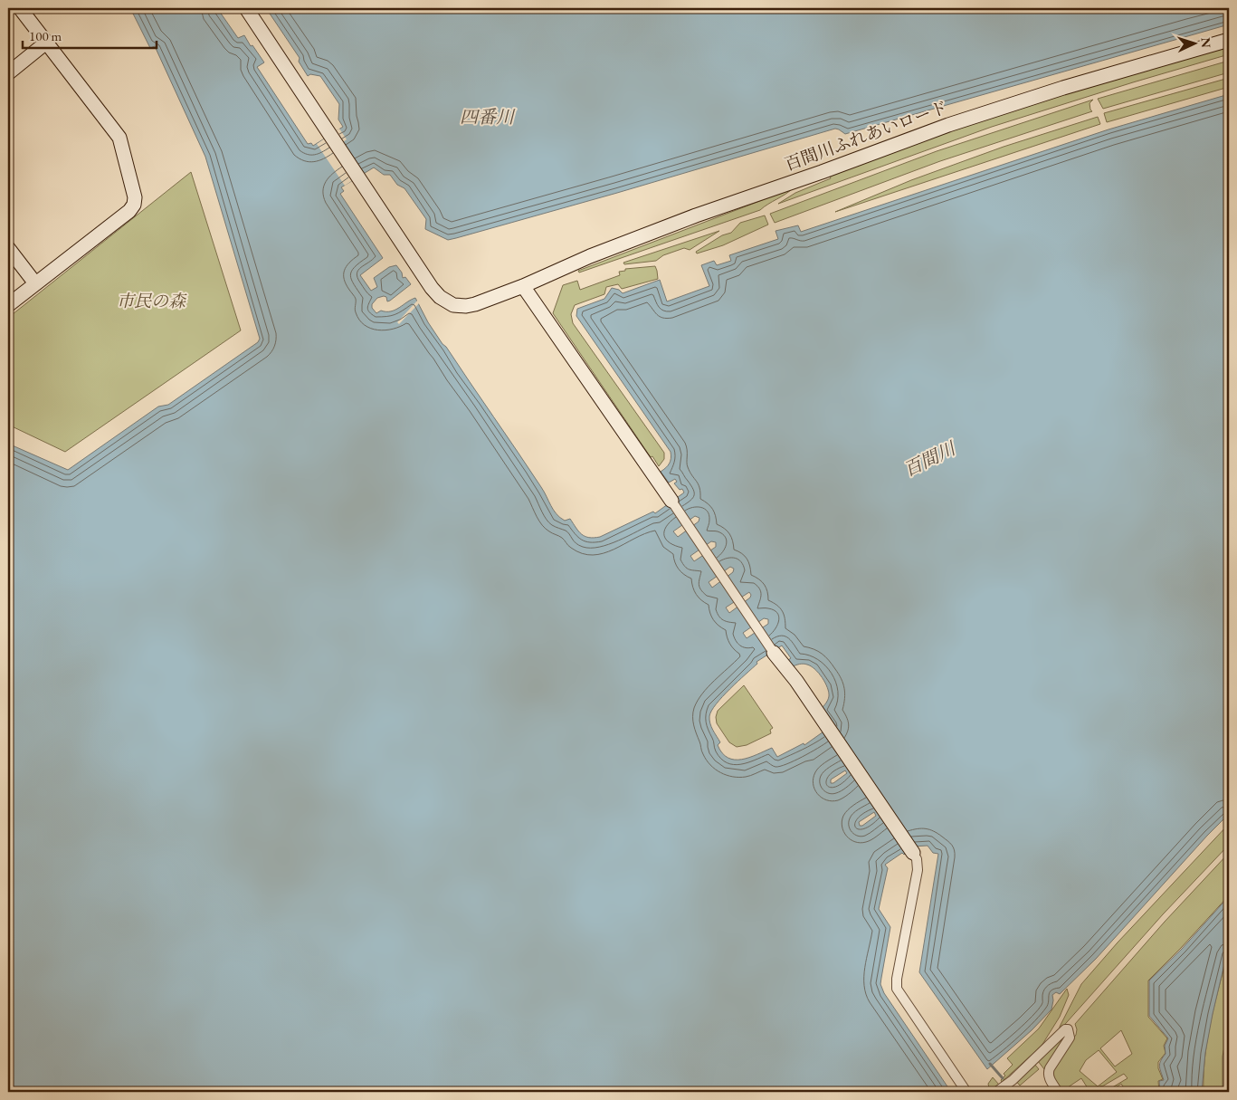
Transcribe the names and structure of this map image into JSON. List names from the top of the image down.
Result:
{
  "streets": {
    "street": ["百間川ふれあいロード"]
  },
  "water": ["四番川", "百間川"],
  "parks": ["市民の森"],
  "scale_bar": "100 m",
  "north": "right"
}
